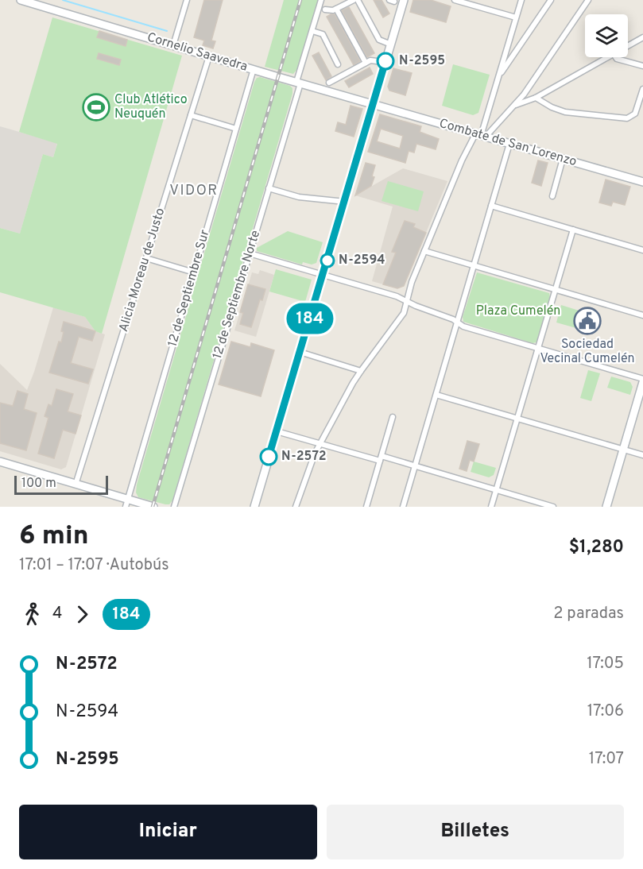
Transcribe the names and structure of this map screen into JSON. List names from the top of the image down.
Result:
{
  "streets": {
    "main road": ["Cornelio Saavedra", "Combate de San Lorenzo"],
    "street": ["Alicia Moreau de Justo", "12 de Septiembre Sur", "12 de Septiembre Norte"]
  },
  "crossings": [
    ["Cornelio Saavedra", "Combate de San Lorenzo"],
    ["Cornelio Saavedra", "Alicia Moreau de Justo"],
    ["Cornelio Saavedra", "12 de Septiembre Sur"],
    ["Cornelio Saavedra", "12 de Septiembre Norte"]
  ],
  "districts": ["VIDOR"],
  "parks": ["Plaza Cumelén"],
  "places": {
    "other": ["N-2595", "N-2594", "N-2572"],
    "sports": ["Club Atlético Neuquén"],
    "public building": ["Sociedad Vecinal Cumelén"]
  },
  "lines": ["bus line 184"],
  "scale_bar": "100 m",
  "page": {
    "on_map": "184",
    "scale": "100 m",
    "heading": ["6 min", "17:01 – 17:07 · Autobús", "$1,280"],
    "legs": ["4", "184", "2 paradas"],
    "list": [
      {
        "name": "N-2572",
        "value": "17:05"
      },
      {
        "name": "N-2594",
        "value": "17:06"
      },
      {
        "name": "N-2595",
        "value": "17:07"
      }
    ],
    "buttons": ["Iniciar", "Billetes"]
  }
}
